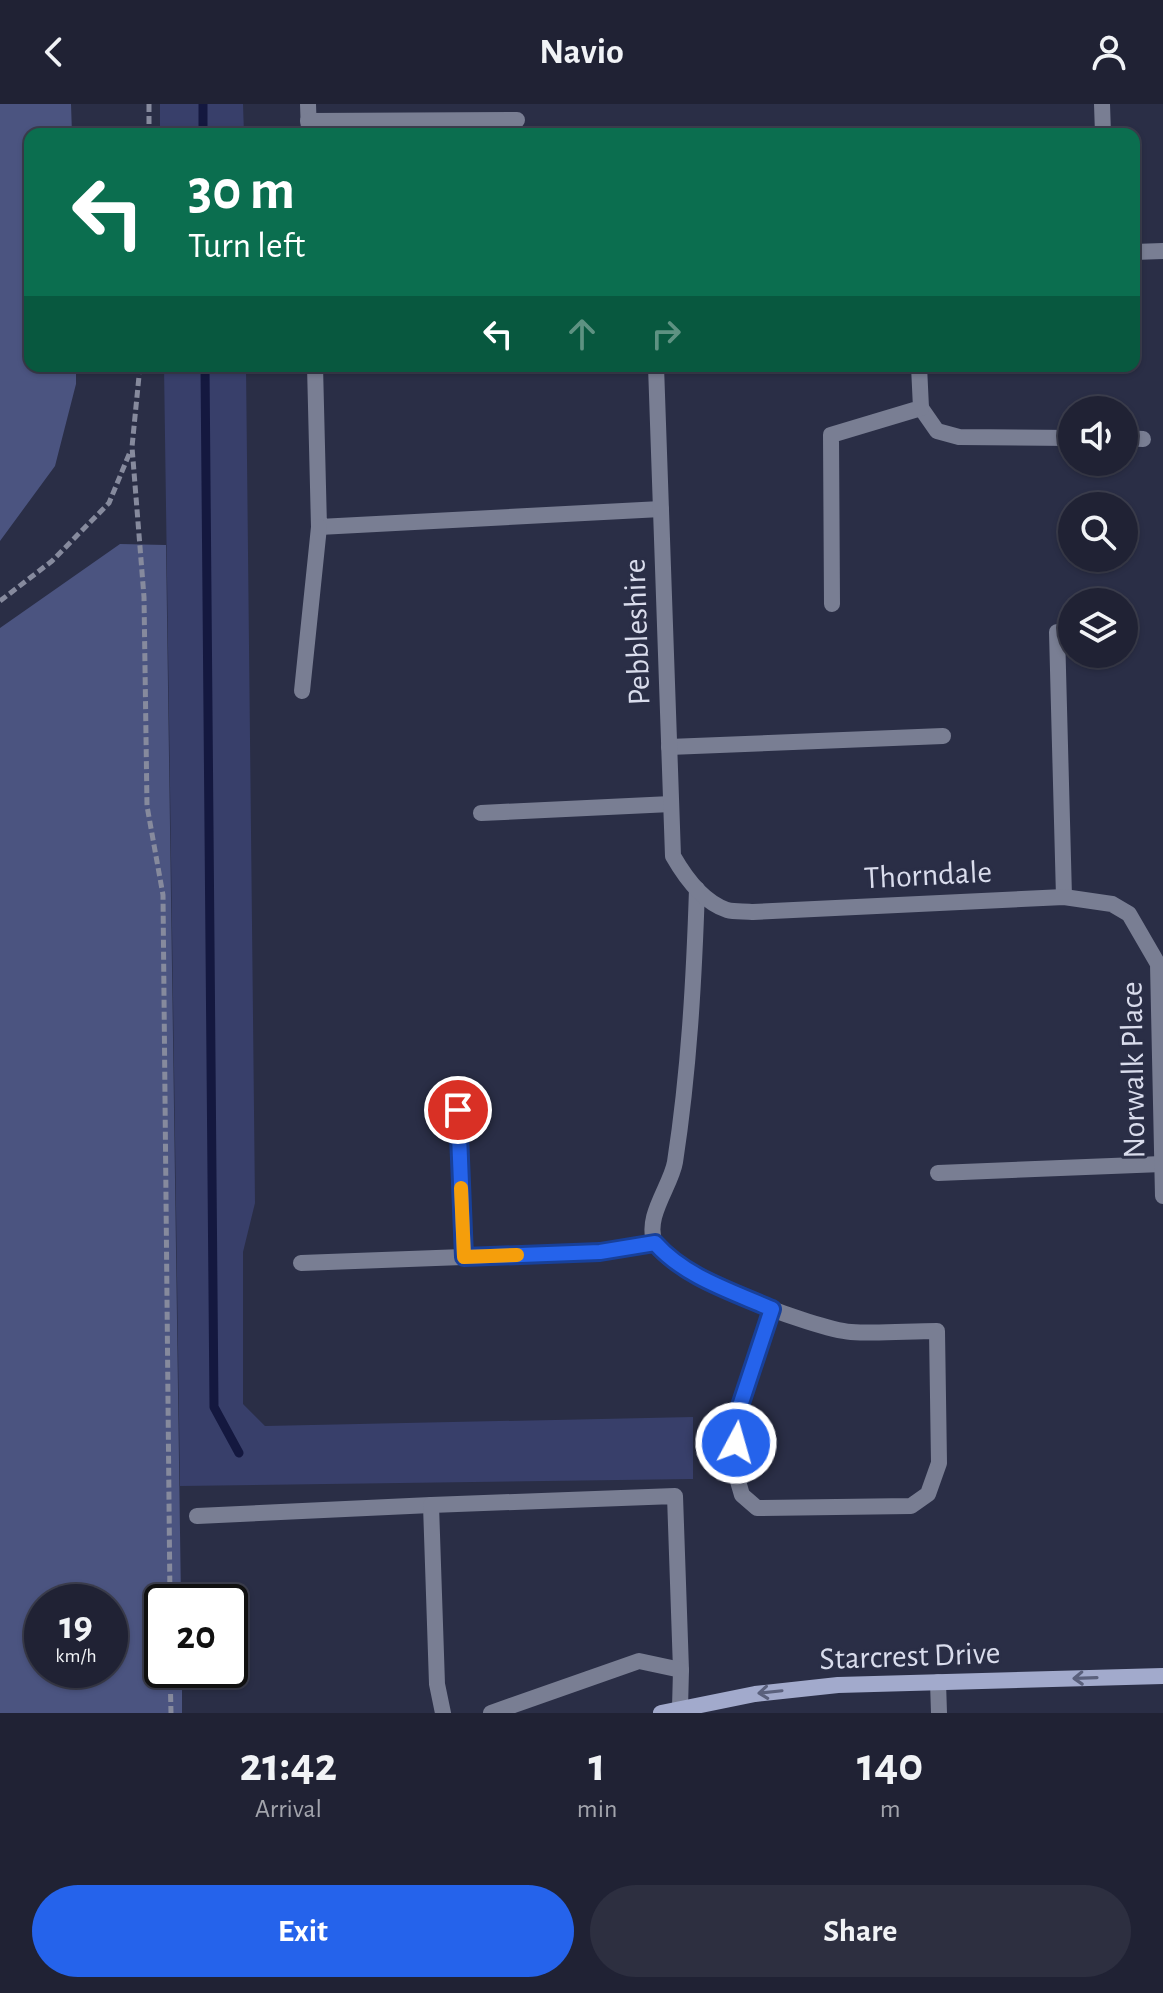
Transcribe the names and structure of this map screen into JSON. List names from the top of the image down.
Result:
{
  "streets": {
    "street": [
      "Pebbleshire",
      "Thorndale",
      "Norwalk Place",
      "Starcrest Drive"
    ]
  },
  "crossings": [
    ["Pebbleshire", "Thorndale"],
    ["Thorndale", "Norwalk Place"]
  ],
  "one_way": ["Starcrest Drive"],
  "page": {
    "header": "Navio",
    "turn": ["30 m", "Turn left"],
    "speed": "19 km/h",
    "limit": "20",
    "eta": [
      "21:42",
      "Arrival",
      "1",
      "min",
      "140",
      "m"
    ],
    "buttons": ["Exit", "Share"]
  }
}
